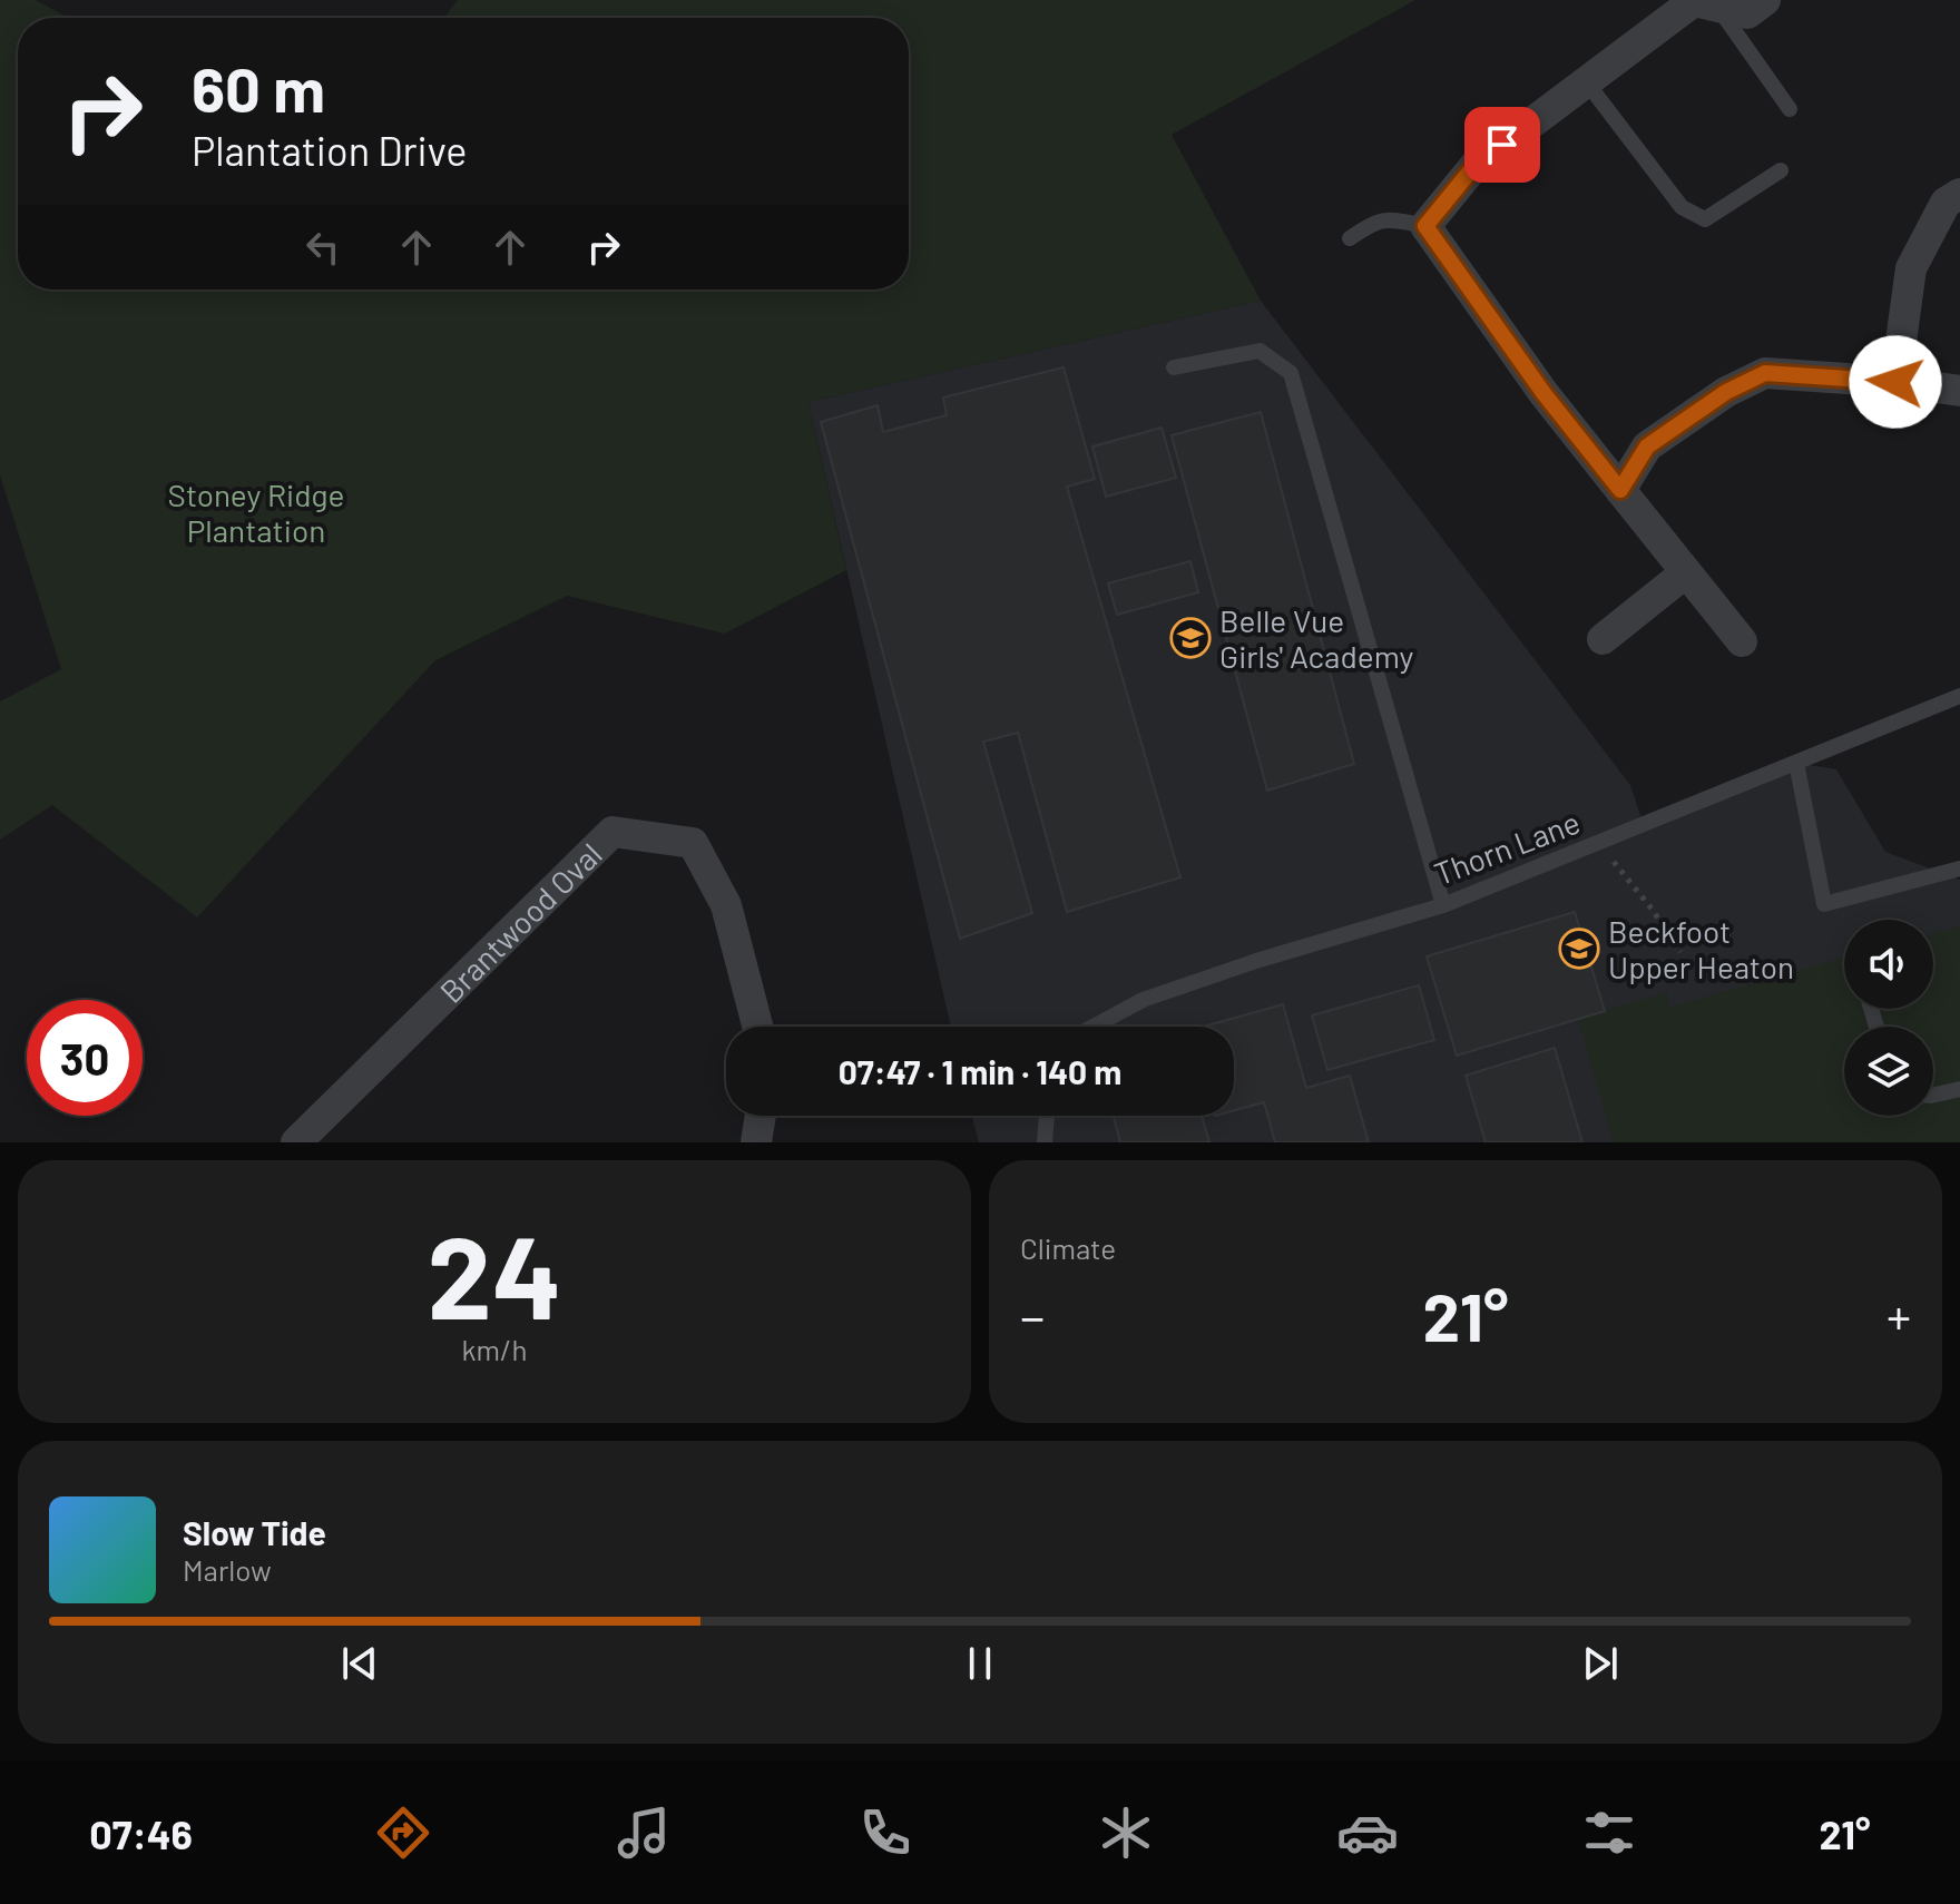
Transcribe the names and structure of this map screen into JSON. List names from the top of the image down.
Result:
{
  "streets": {
    "street": ["Brantwood Oval"],
    "lane": ["Thorn Lane"]
  },
  "parks": ["Stoney Ridge Plantation"],
  "places": {
    "school or university": ["Belle Vue Girls' Academy", "Beckfoot Upper Heaton"]
  },
  "page": {
    "turn": ["60 m", "Plantation Drive"],
    "limit": "30",
    "trip": "07:47 · 1 min · 140 m",
    "tile": [
      ["24", "km/h"],
      "Climate"
    ],
    "heat": ["−", "21°", "+"],
    "song": ["Slow Tide", "Marlow"],
    "tabs": ["07:46", "21°"]
  }
}
